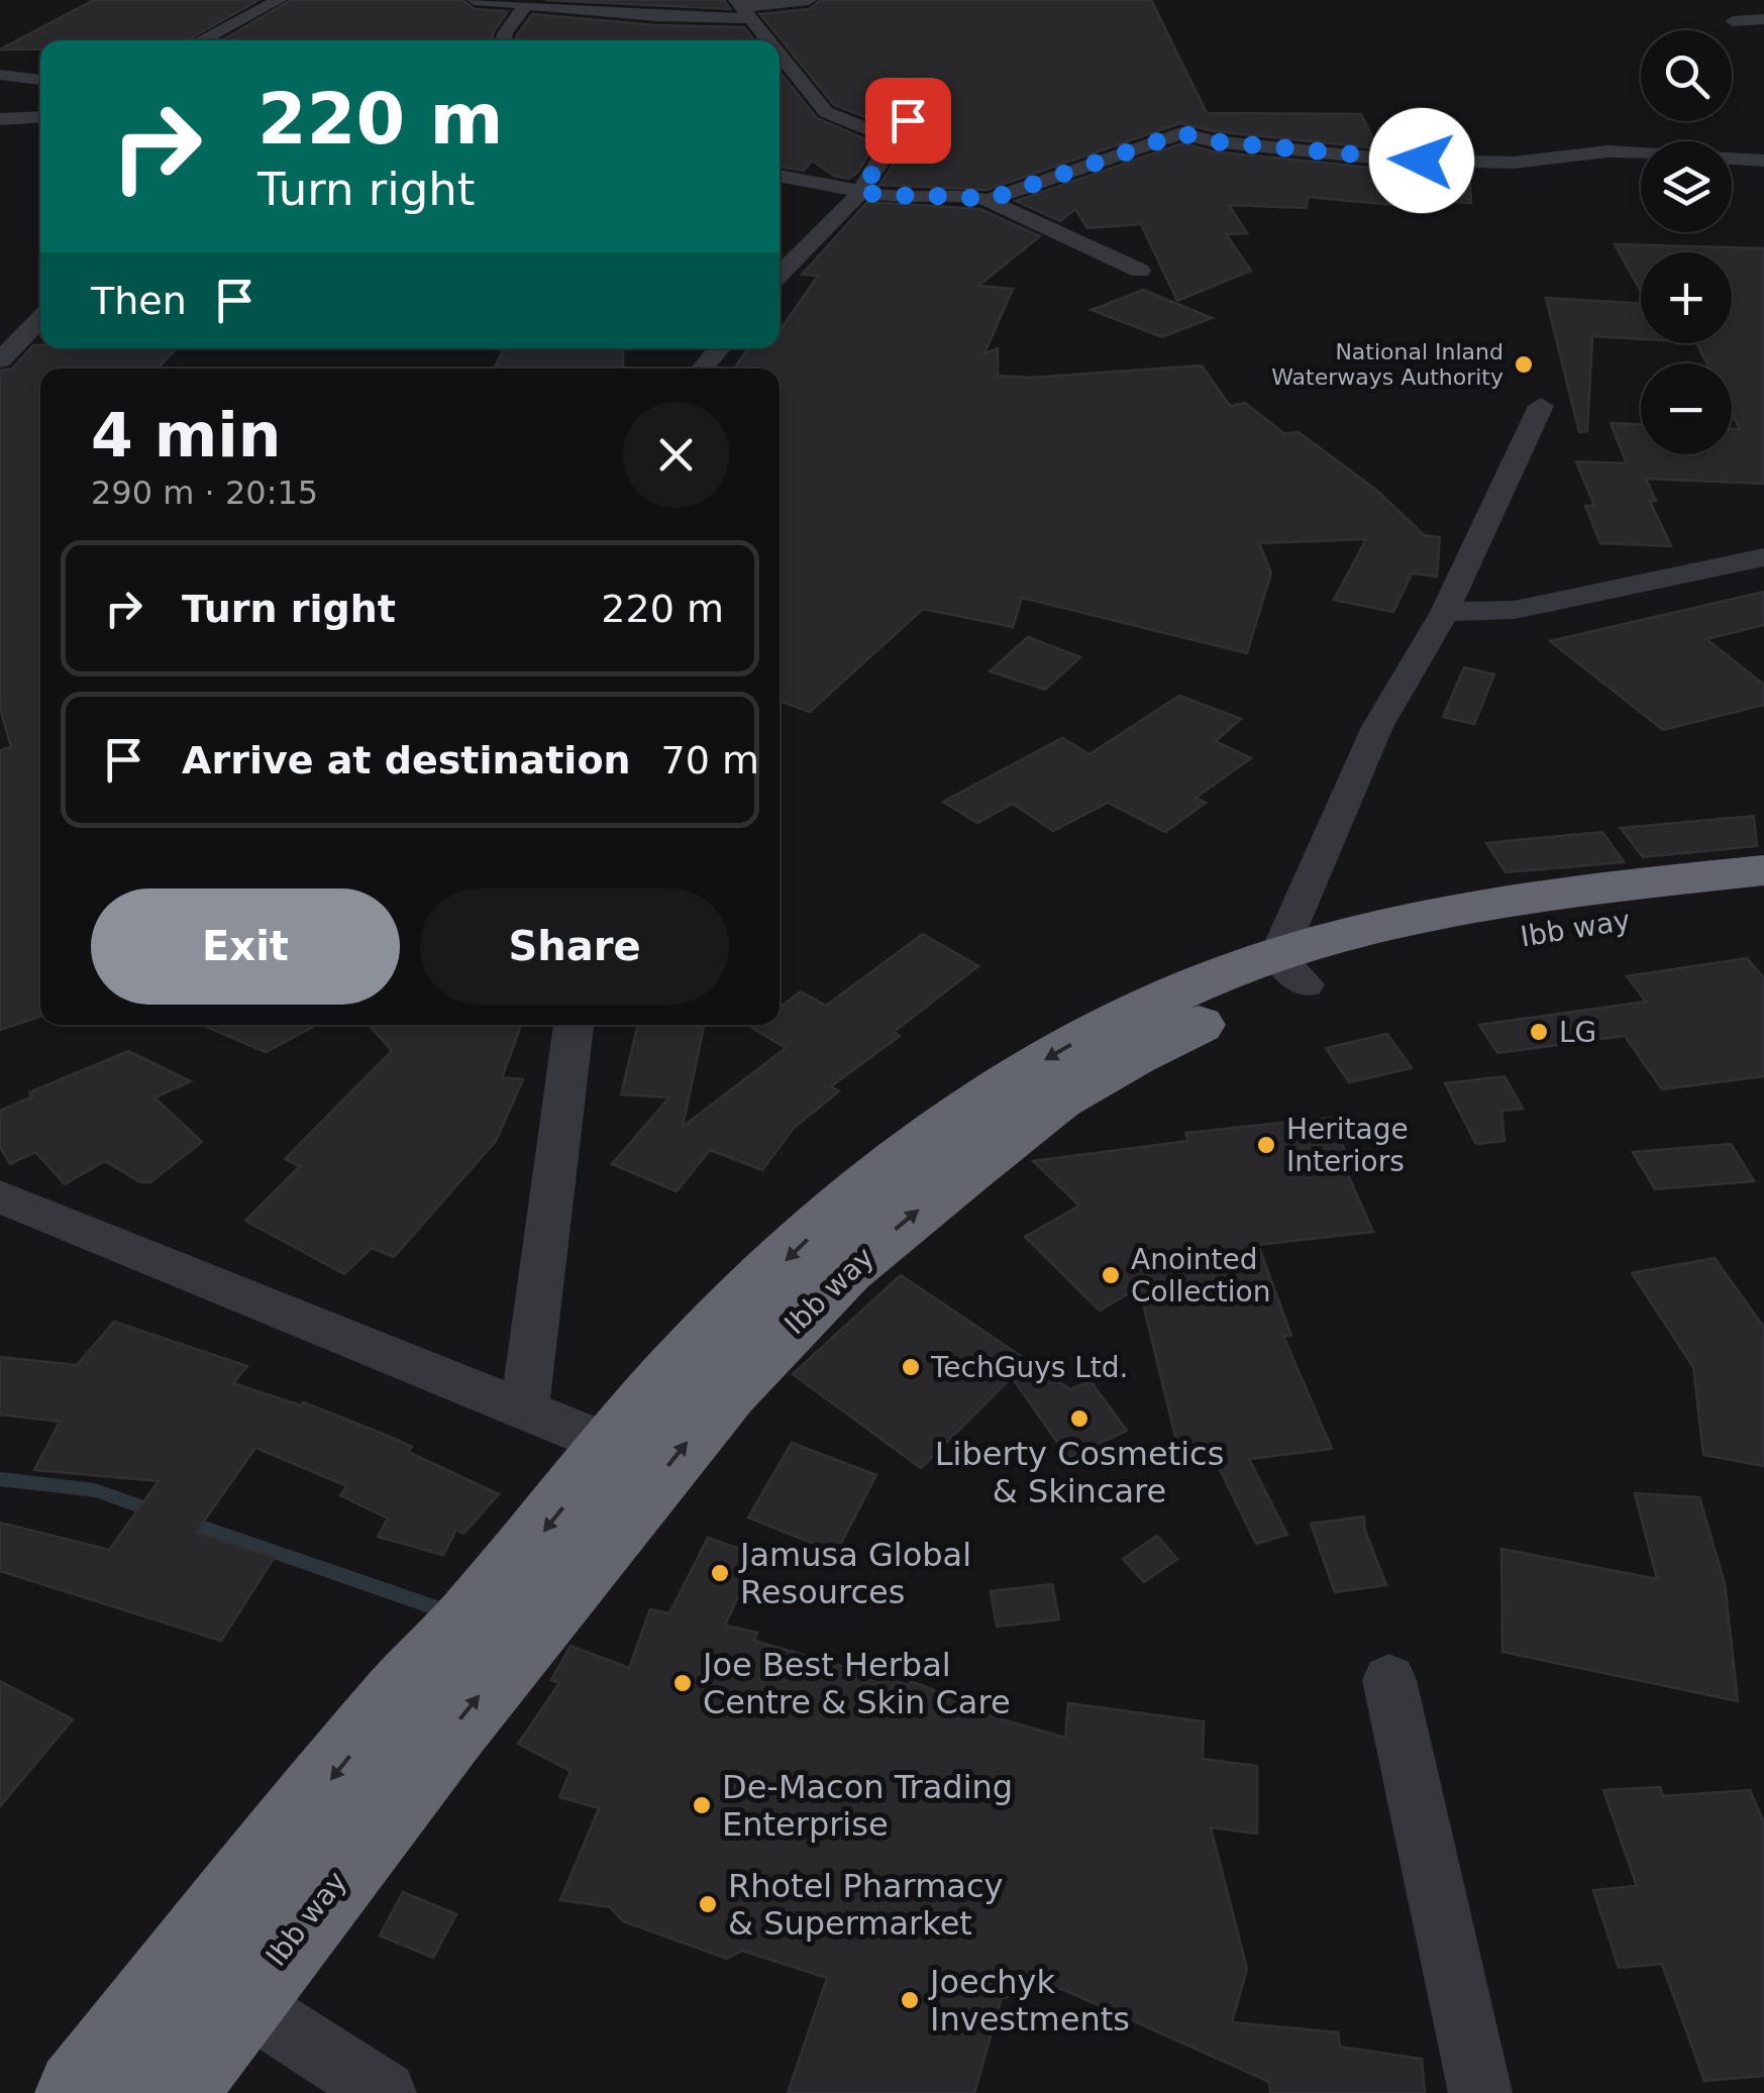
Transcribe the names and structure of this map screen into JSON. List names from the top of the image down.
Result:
{
  "streets": {
    "highway": ["Ibb way"]
  },
  "places": [
    "National Inland Waterways Authority",
    "LG",
    "Heritage Interiors",
    "Anointed Collection",
    "TechGuys Ltd.",
    "Liberty Cosmetics & Skincare",
    "Jamusa Global Resources",
    "Joe Best Herbal Centre & Skin Care",
    "De-Macon Trading Enterprise",
    "Rhotel Pharmacy & Supermarket",
    "Joechyk Investments"
  ],
  "page": {
    "map_buttons": ["+", "−"],
    "turn": ["220 m", "Turn right"],
    "then": "Then",
    "heading": ["4 min", "290 m · 20:15"],
    "list": [
      {
        "name": "Turn right",
        "value": "220 m"
      },
      {
        "name": "Arrive at destination",
        "value": "70 m"
      }
    ],
    "buttons": ["Exit", "Share"]
  }
}
